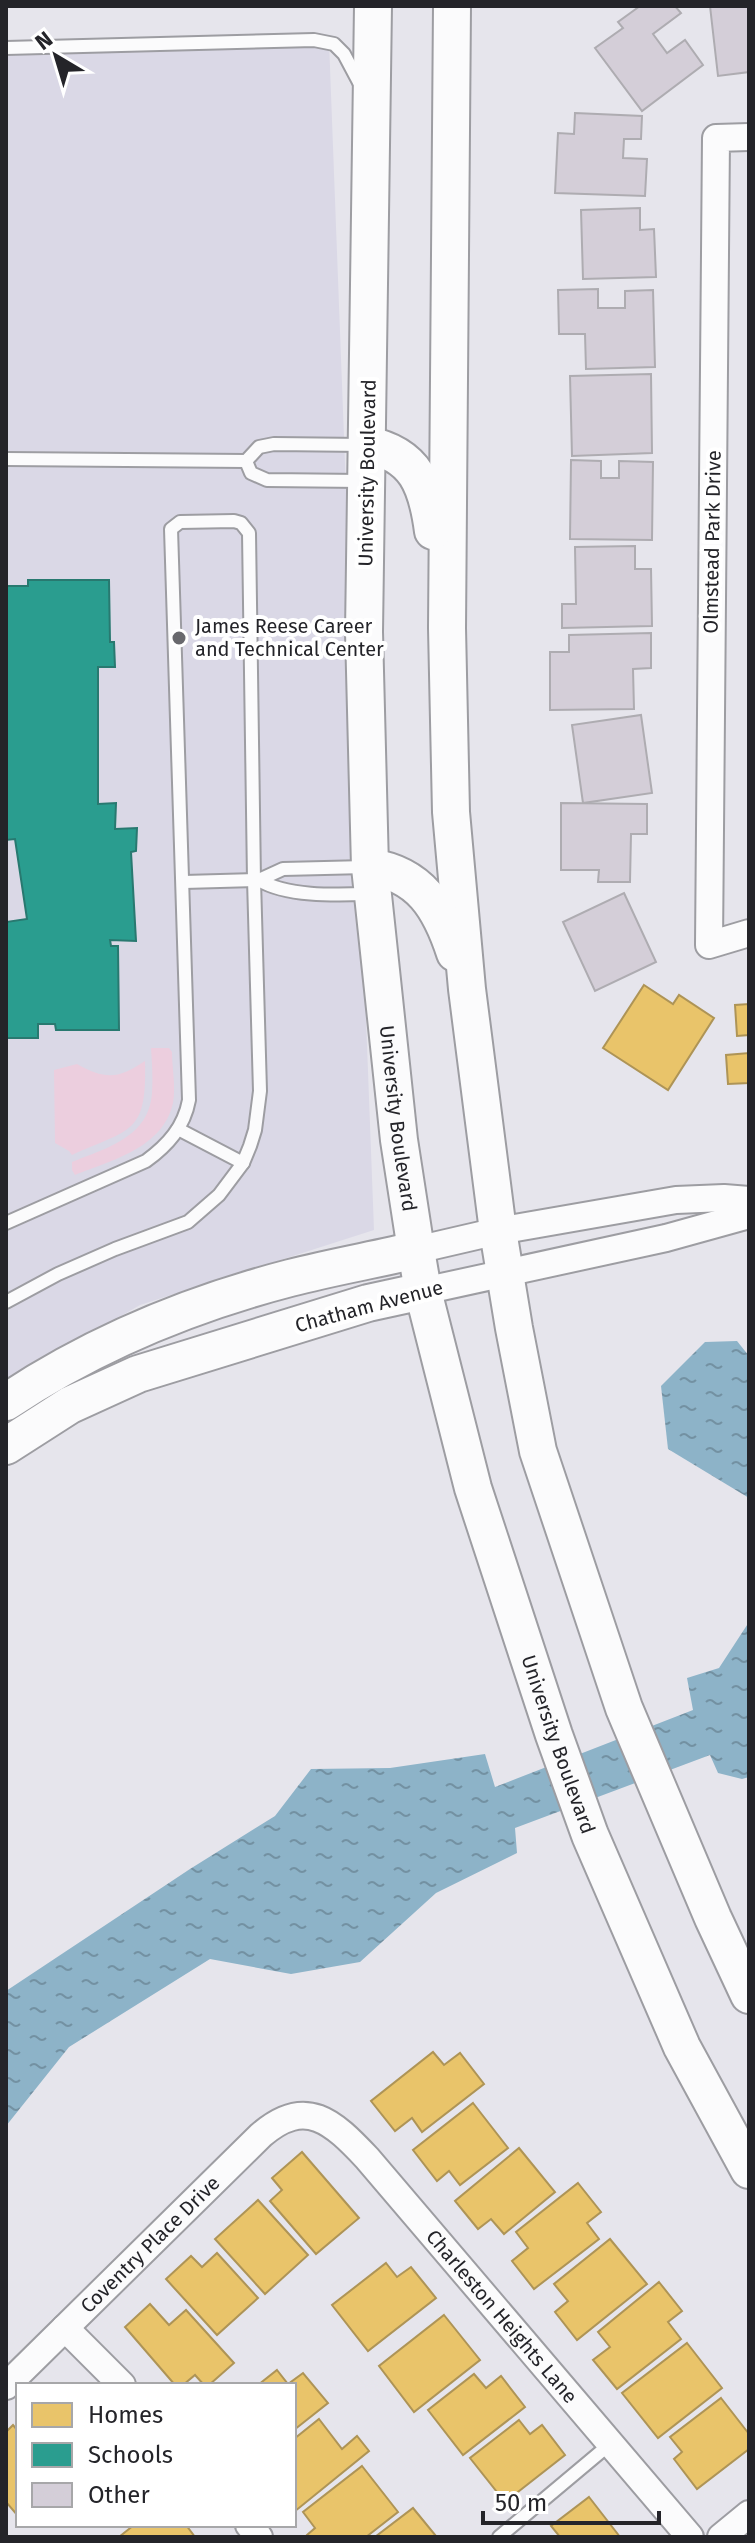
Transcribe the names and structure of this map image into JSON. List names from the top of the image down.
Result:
{
  "streets": {
    "main road": ["University Boulevard", "Chatham Avenue"],
    "street": ["Olmstead Park Drive", "Coventry Place Drive", "Charleston Heights Lane"]
  },
  "crossings": [
    ["University Boulevard", "Chatham Avenue"],
    ["Coventry Place Drive", "Charleston Heights Lane"]
  ],
  "places": ["James Reese Career and Technical Center"],
  "legend": ["Homes", "Schools", "Other"],
  "scale_bar": "50 m",
  "north": "top left"
}
